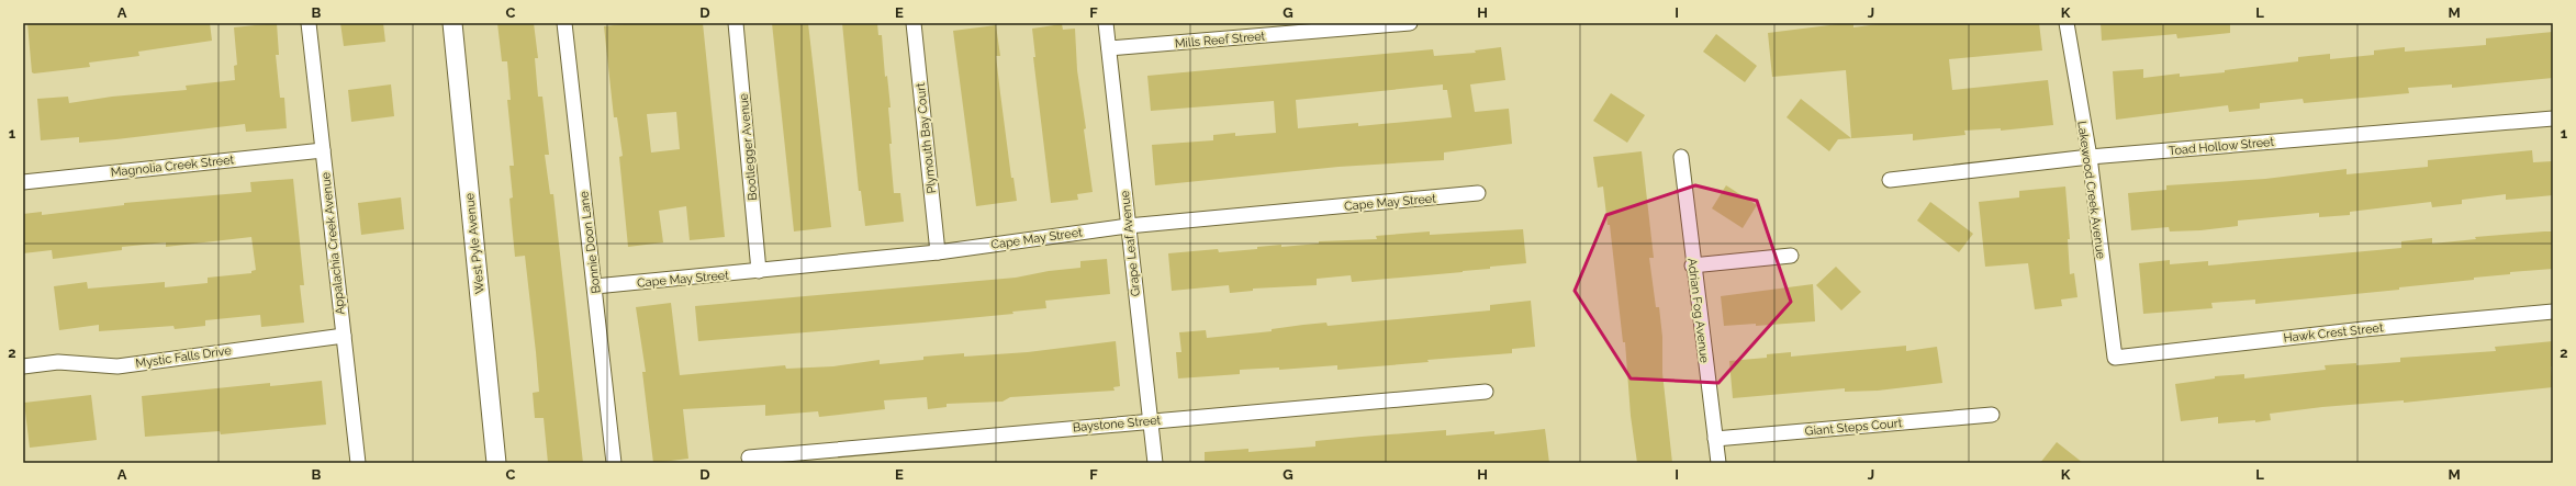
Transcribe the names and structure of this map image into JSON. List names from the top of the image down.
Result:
{
  "streets": {
    "street": [
      "Mills Reef Street",
      "Plymouth Bay Court",
      "Toad Hollow Street",
      "Bootlegger Avenue",
      "Magnolia Creek Street",
      "Lakewood Creek Avenue",
      "Cape May Street",
      "Bonnie Doon Lane",
      "Appalachia Creek Avenue",
      "West Pyle Avenue",
      "Grape Leaf Avenue",
      "Adrian Fog Avenue",
      "Hawk Crest Street",
      "Mystic Falls Drive",
      "Baystone Street",
      "Giant Steps Court"
    ]
  },
  "crossings": [
    ["Mills Reef Street", "Grape Leaf Avenue"],
    ["Plymouth Bay Court", "Cape May Street"],
    ["Toad Hollow Street", "Lakewood Creek Avenue"],
    ["Bootlegger Avenue", "Cape May Street"],
    ["Magnolia Creek Street", "Appalachia Creek Avenue"],
    ["Lakewood Creek Avenue", "Hawk Crest Street"],
    ["Cape May Street", "Bonnie Doon Lane"],
    ["Cape May Street", "Grape Leaf Avenue"],
    ["Appalachia Creek Avenue", "Mystic Falls Drive"],
    ["Grape Leaf Avenue", "Baystone Street"],
    ["Adrian Fog Avenue", "Giant Steps Court"]
  ],
  "grid": {
    "columns": [
      "A",
      "B",
      "C",
      "D",
      "E",
      "F",
      "G",
      "H",
      "I",
      "J",
      "K",
      "L",
      "M"
    ],
    "rows": ["1", "2"]
  }
}
